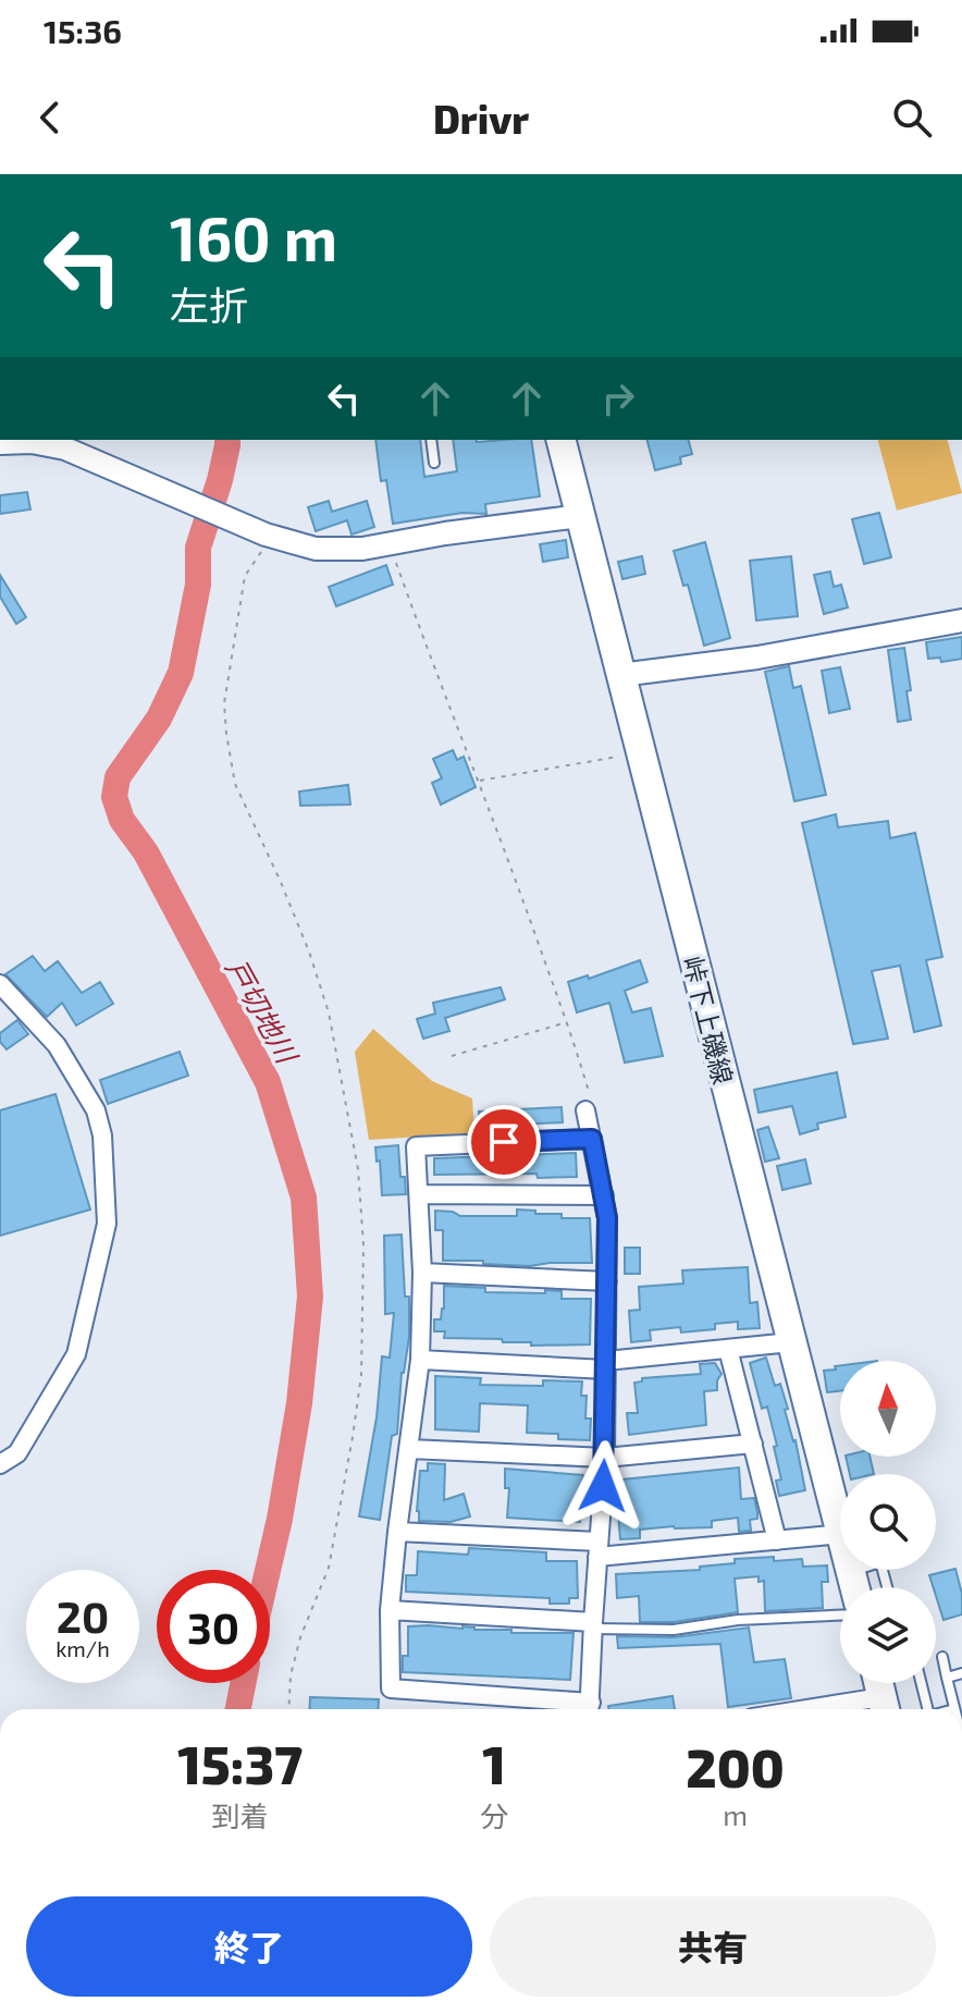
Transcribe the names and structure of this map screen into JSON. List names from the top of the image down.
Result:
{
  "streets": {
    "main road": ["峠下上磯線"]
  },
  "water": ["戸切地川"],
  "north": "top",
  "page": {
    "status": "15:36",
    "header": "Drivr",
    "turn": ["160 m", "左折"],
    "speed": "20 km/h",
    "limit": "30",
    "eta": [
      "15:37",
      "到着",
      "1",
      "分",
      "200",
      "m"
    ],
    "buttons": ["終了", "共有"]
  }
}
